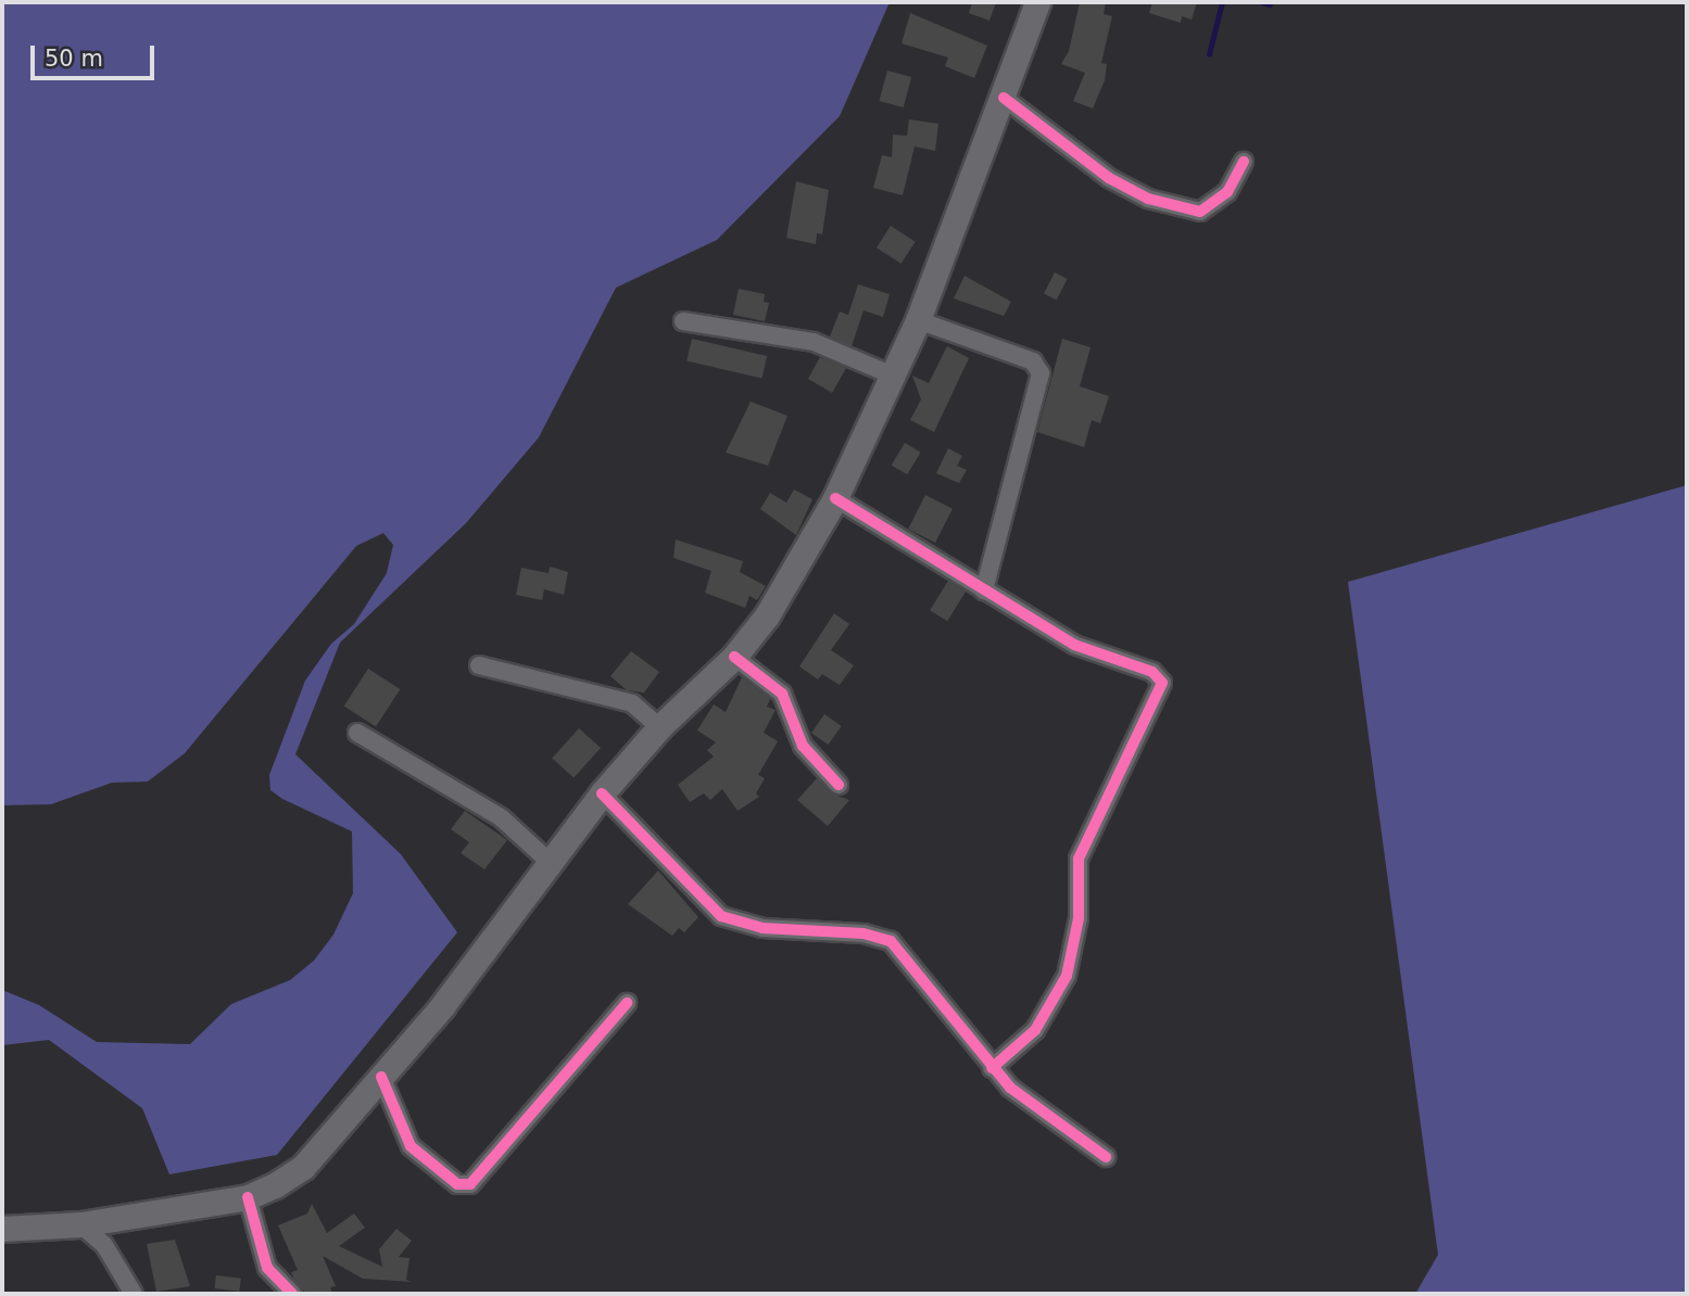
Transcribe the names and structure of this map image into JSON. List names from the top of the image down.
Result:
{
  "scale_bar": "50 m"
}
